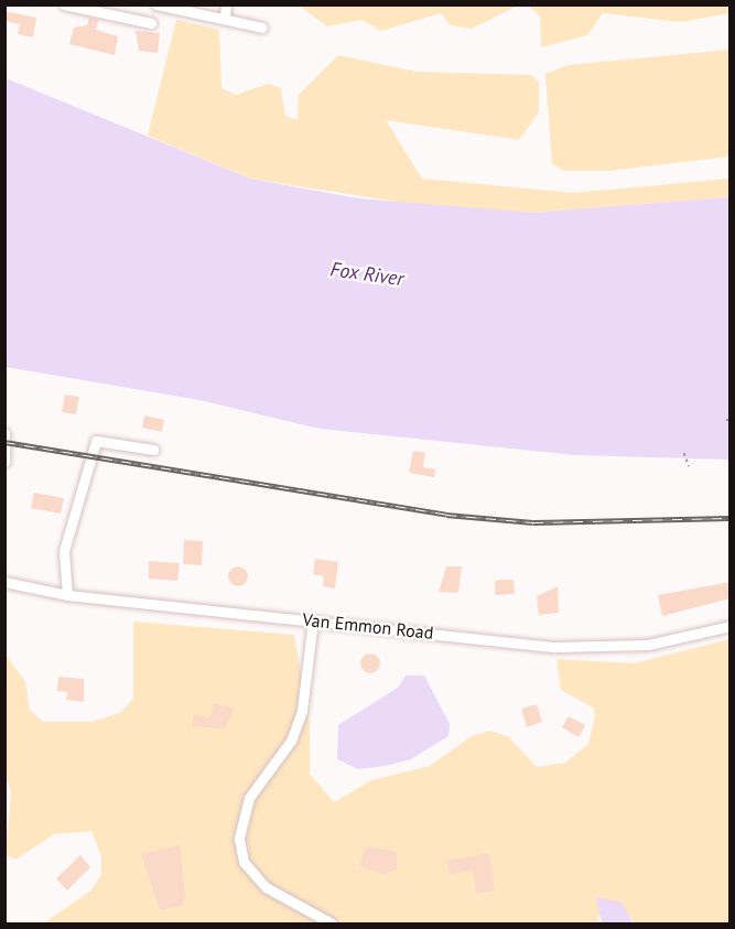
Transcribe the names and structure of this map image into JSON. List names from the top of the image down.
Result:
{
  "streets": {
    "street": ["Van Emmon Road"]
  },
  "water": ["Fox River"]
}
